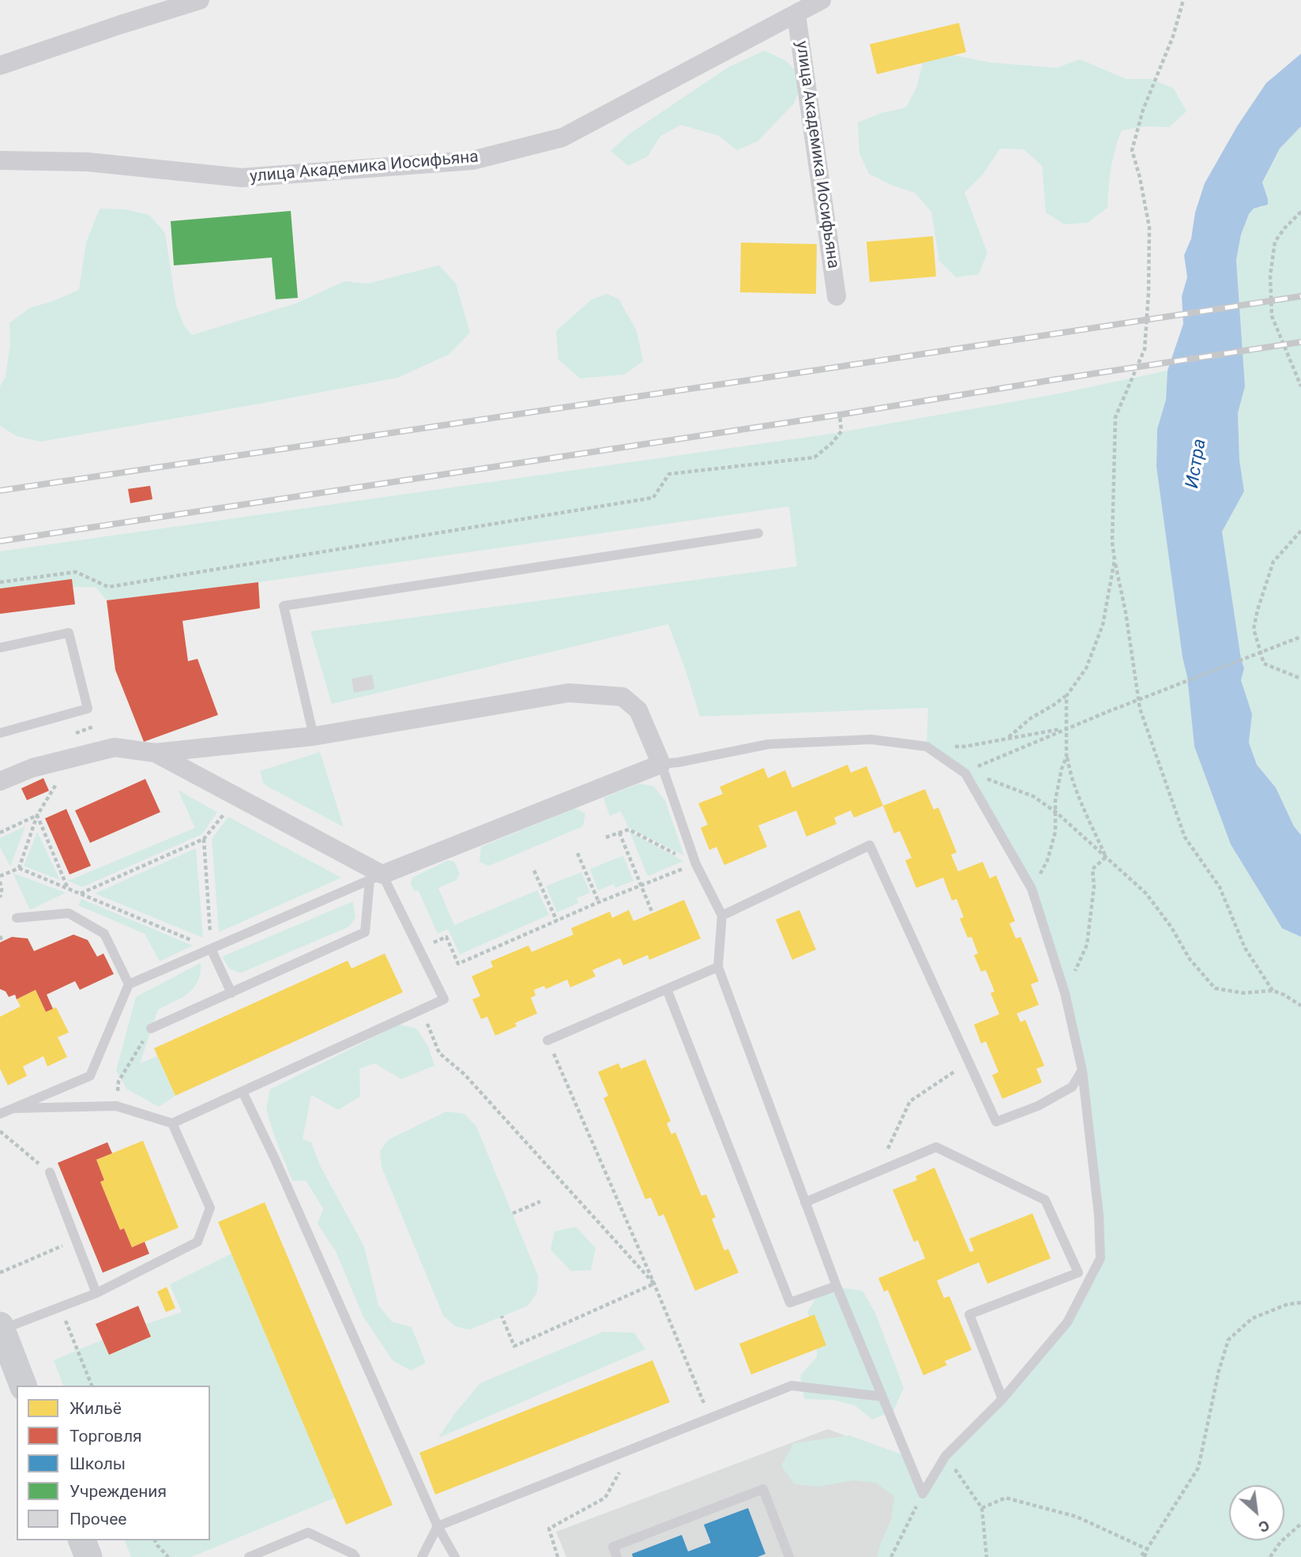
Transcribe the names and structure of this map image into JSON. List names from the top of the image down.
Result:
{
  "streets": {
    "street": ["улица Академика Иосифьяна"]
  },
  "water": ["Истра"],
  "legend": [
    "Жильё",
    "Торговля",
    "Школы",
    "Учреждения",
    "Прочее"
  ],
  "north": "bottom right"
}
